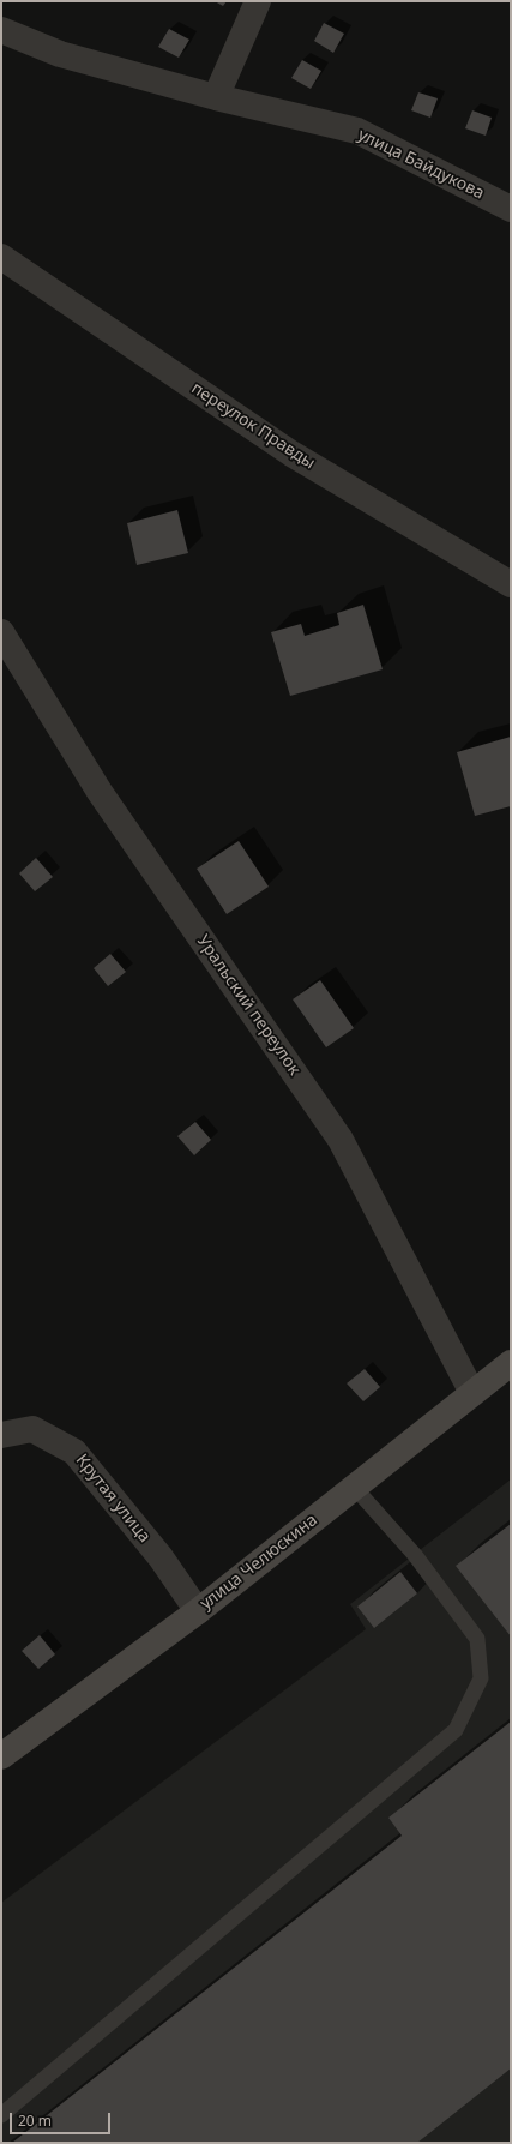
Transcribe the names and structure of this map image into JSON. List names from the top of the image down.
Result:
{
  "streets": {
    "main road": ["улица Челюскина"],
    "street": [
      "улица Байдукова",
      "переулок Правды",
      "Уральский переулок",
      "Крутая улица"
    ]
  },
  "crossings": [
    ["Уральский переулок", "улица Челюскина"],
    ["Крутая улица", "улица Челюскина"]
  ],
  "scale_bar": "20 m"
}
